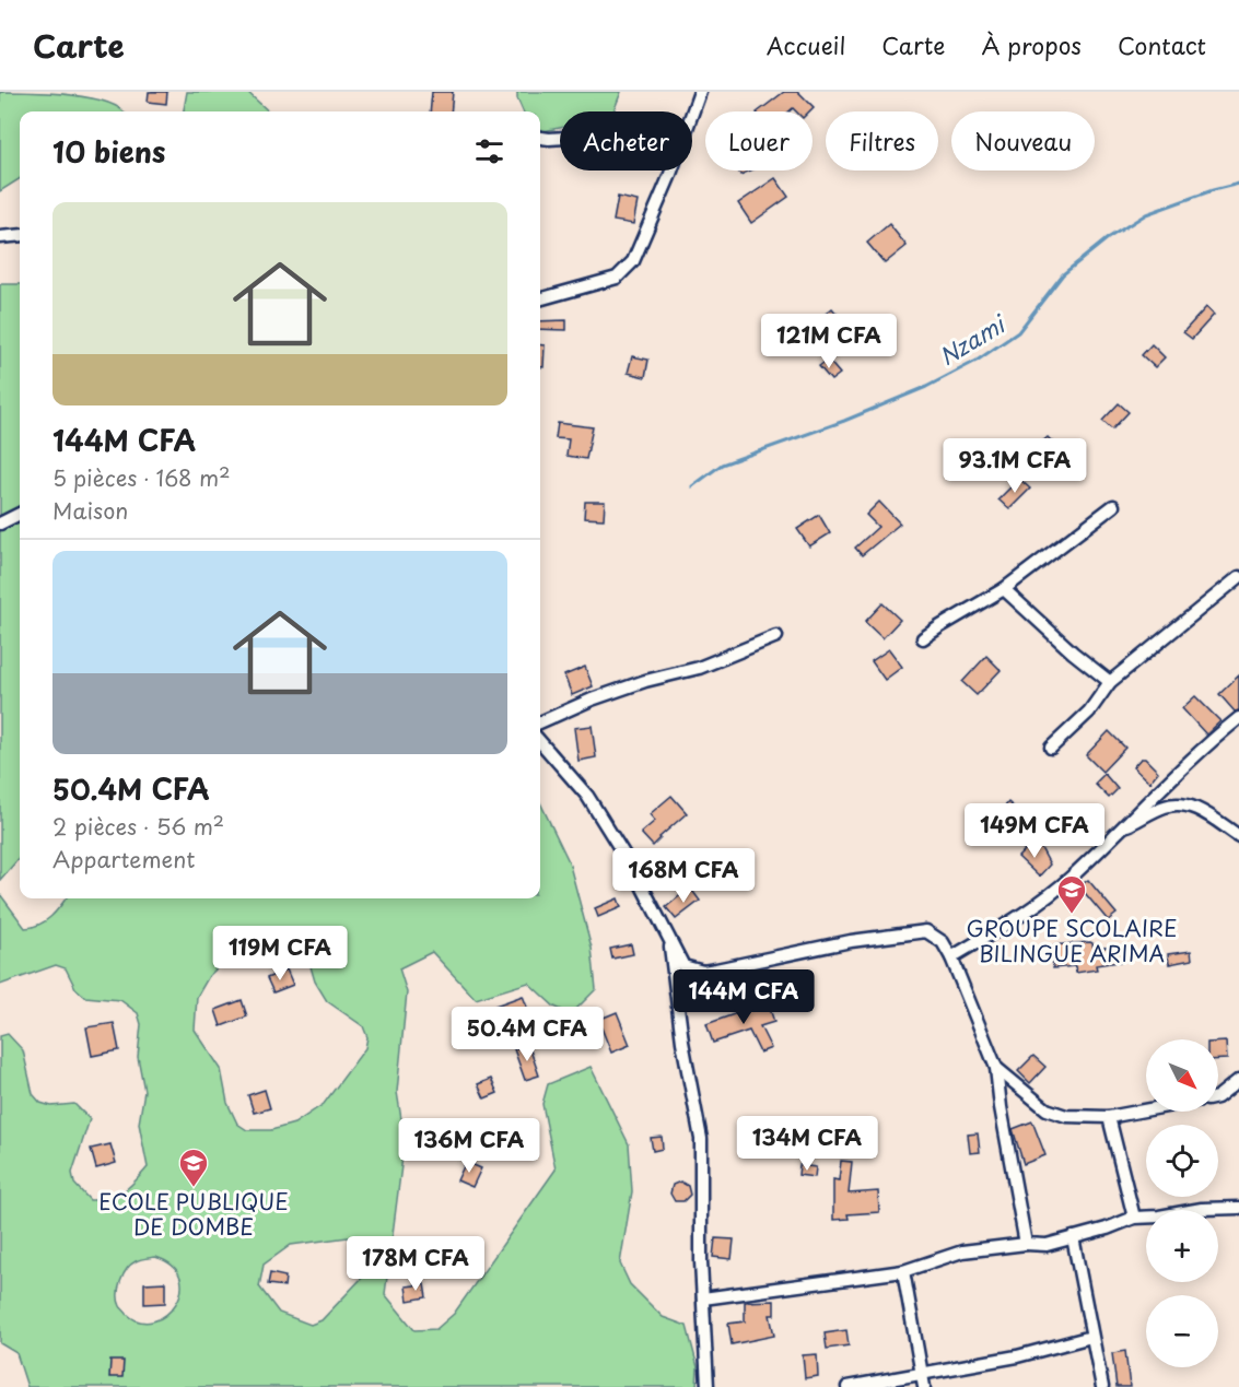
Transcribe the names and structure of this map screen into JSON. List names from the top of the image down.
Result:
{
  "water": ["Nzami"],
  "places": {
    "school or university": ["GROUPE SCOLAIRE BILINGUE ARIMA", "ECOLE PUBLIQUE DE DOMBE"]
  },
  "north": "bottom right",
  "page": {
    "header": "Carte",
    "nav": [
      "Accueil",
      "Carte",
      "À propos",
      "Contact"
    ],
    "chip": [
      "Acheter",
      "Louer",
      "Filtres",
      "Nouveau"
    ],
    "heading": "10 biens",
    "list": [
      {
        "name": "144M CFA",
        "note": "5 pièces · 168 m² · Maison"
      },
      {
        "name": "50.4M CFA",
        "note": "2 pièces · 56 m² · Appartement"
      }
    ],
    "price": [
      "121M CFA",
      "93.1M CFA",
      "149M CFA",
      "168M CFA",
      "119M CFA",
      "144M CFA",
      "50.4M CFA",
      "134M CFA",
      "136M CFA",
      "178M CFA"
    ],
    "map_buttons": ["+", "−"]
  }
}
